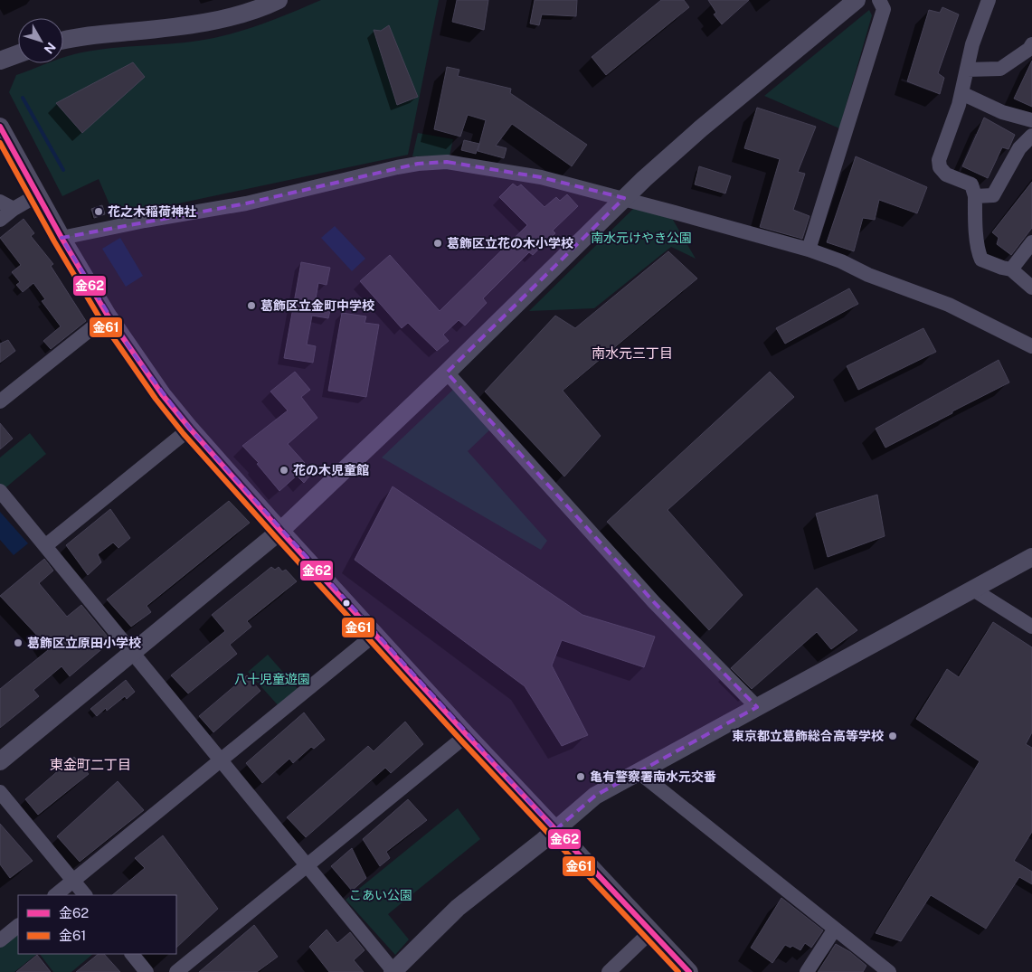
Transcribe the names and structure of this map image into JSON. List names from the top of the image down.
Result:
{
  "districts": ["南水元三丁目", "東金町二丁目"],
  "parks": ["南水元けやき公園", "八十児童遊園", "こあい公園"],
  "places": [
    "花之木稲荷神社",
    "葛飾区立花の木小学校",
    "葛飾区立金町中学校",
    "花の木児童館",
    "葛飾区立原田小学校",
    "東京都立葛飾総合高等学校",
    "亀有警察署南水元交番"
  ],
  "lines": ["transit line 金62", "transit line 金61"],
  "legend": ["金62", "金61"],
  "north": "bottom right"
}
